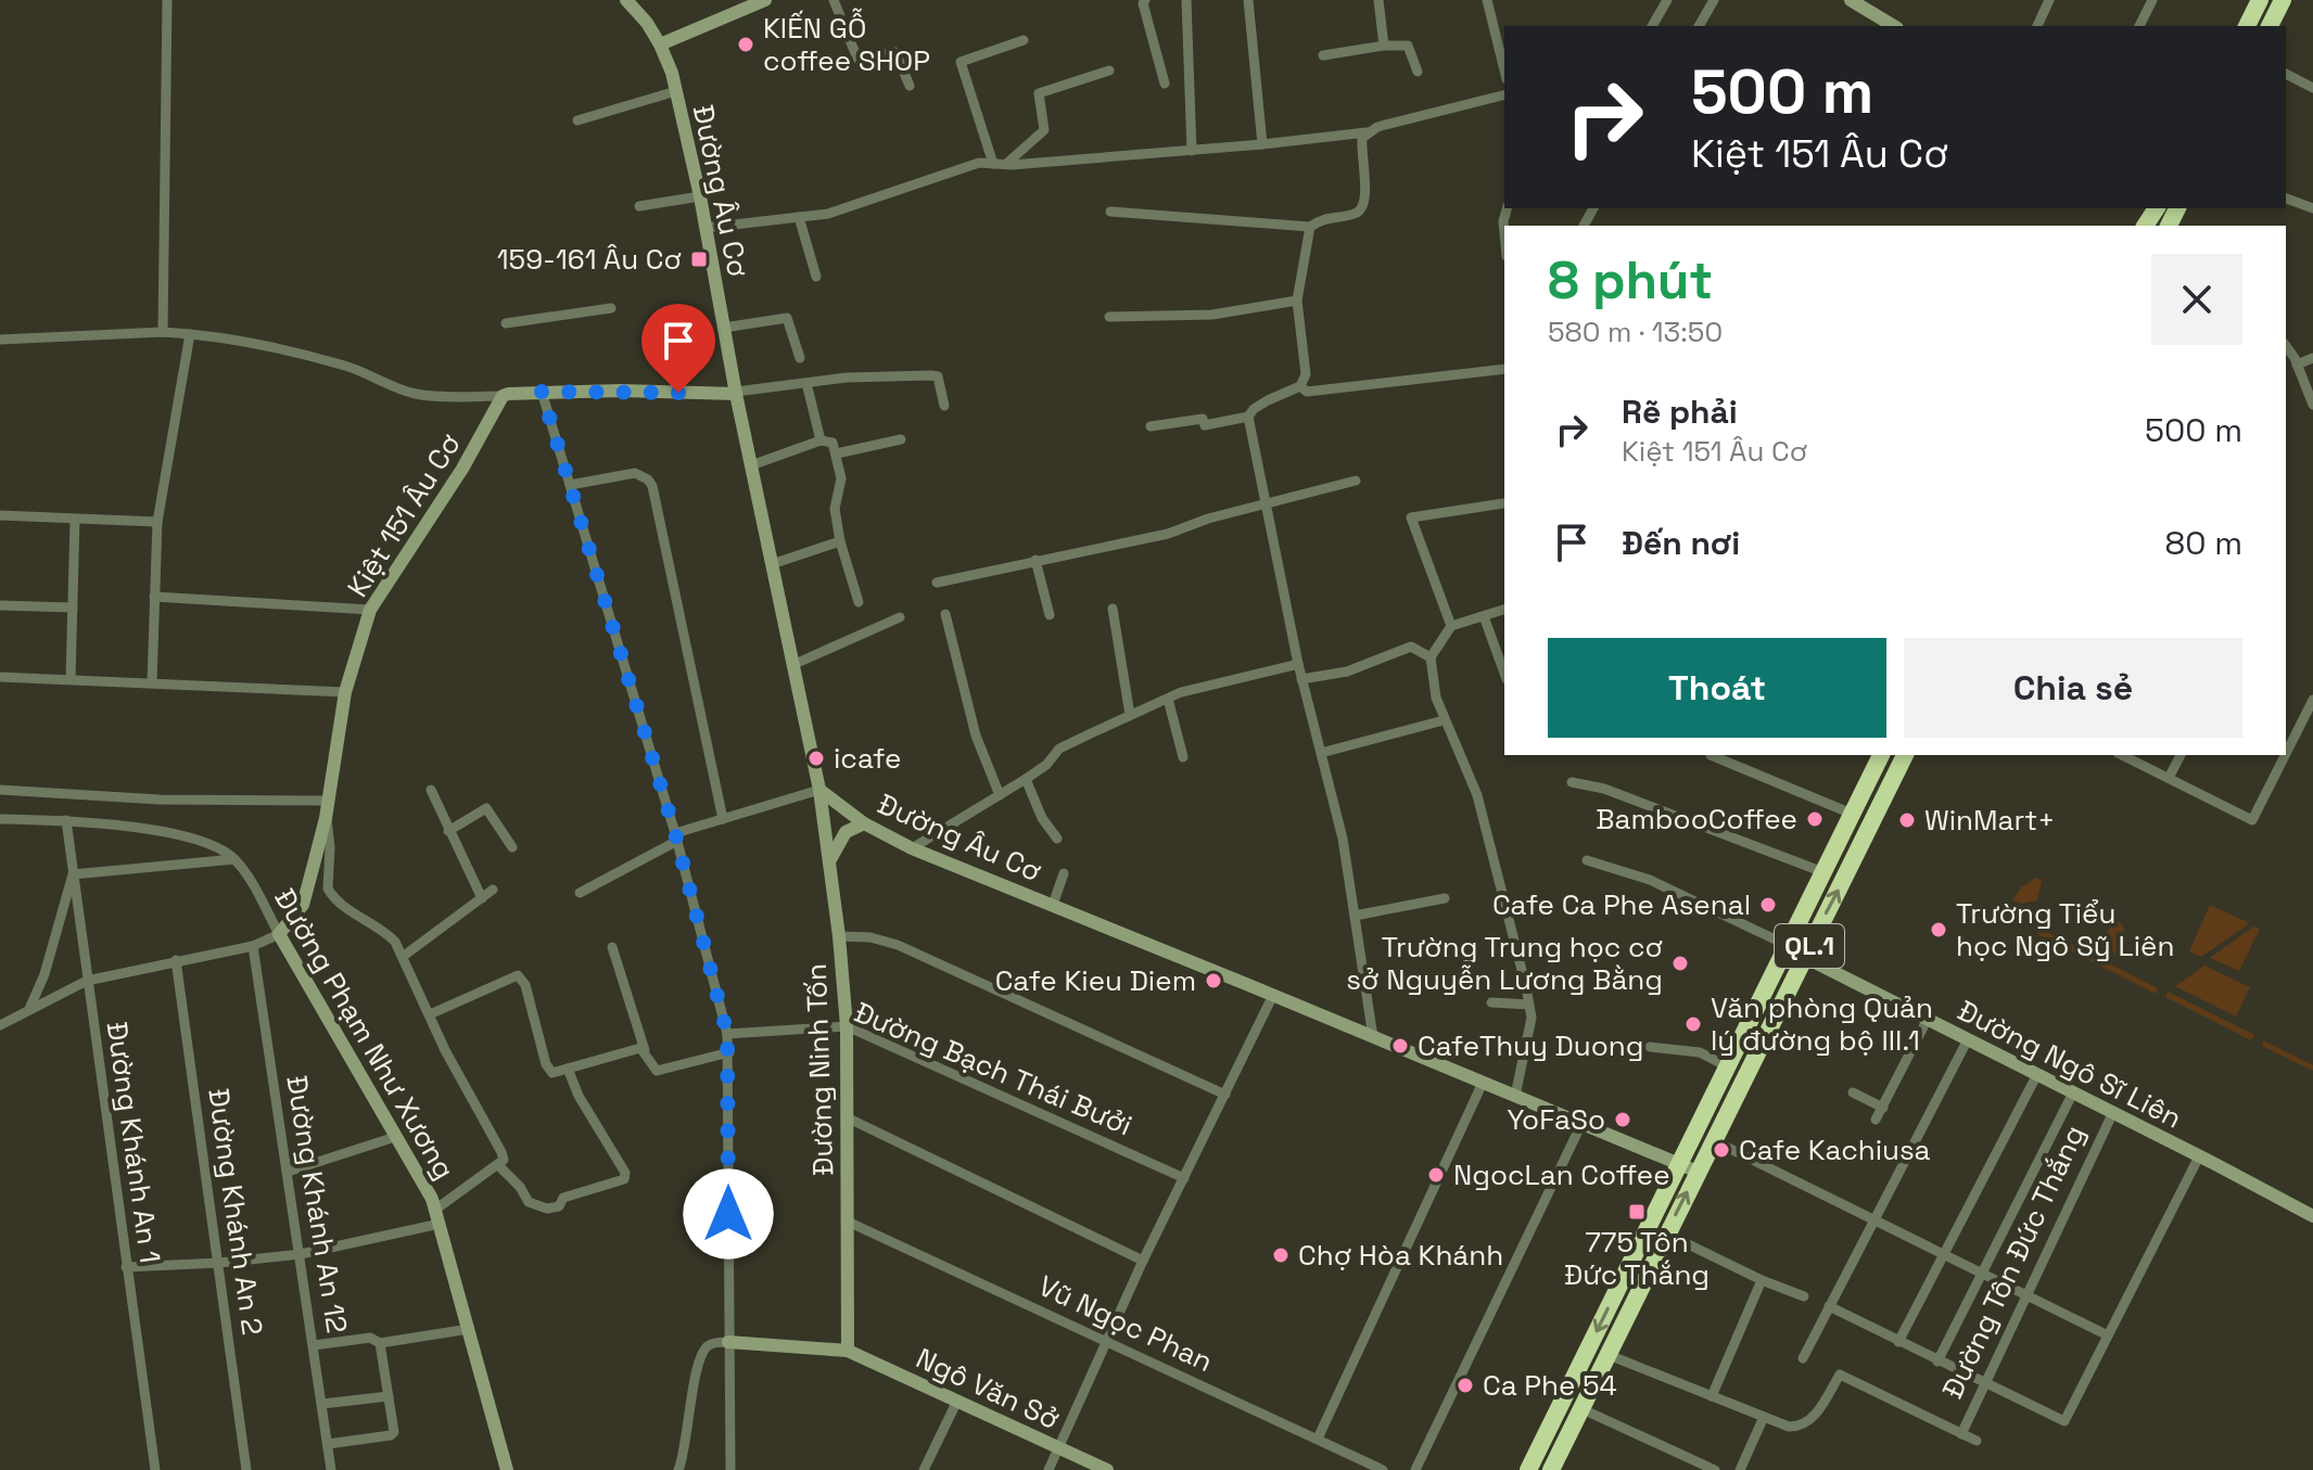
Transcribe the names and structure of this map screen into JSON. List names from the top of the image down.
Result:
{
  "streets": {
    "highway": ["QL.1"],
    "street": [
      "Đường Âu Cơ",
      "Kiệt 151 Âu Cơ",
      "Đường Phạm Như Xương",
      "Đường Ngô Sĩ Liên",
      "Đường Bạch Thái Bưởi",
      "Đường Ninh Tốn",
      "Đường Khánh An 1",
      "Đường Khánh An 12",
      "Đường Khánh An 2",
      "Đường Tôn Đức Thắng",
      "Vũ Ngọc Phan",
      "Ngô Văn Sở"
    ]
  },
  "crossings": [
    ["Đường Âu Cơ", "QL.1"],
    ["Đường Âu Cơ", "Đường Ninh Tốn"],
    ["Kiệt 151 Âu Cơ", "Đường Phạm Như Xương"],
    ["QL.1", "Đường Ngô Sĩ Liên"],
    ["Đường Phạm Như Xương", "Đường Khánh An 1"],
    ["Đường Ngô Sĩ Liên", "Đường Tôn Đức Thắng"],
    ["Đường Bạch Thái Bưởi", "Đường Ninh Tốn"],
    ["Đường Ninh Tốn", "Vũ Ngọc Phan"],
    ["Đường Ninh Tốn", "Ngô Văn Sở"]
  ],
  "places": {
    "other": [
      "KIẾN GỖ coffee SHOP",
      "icafe",
      "BambooCoffee",
      "WinMart+",
      "Cafe Ca Phe Asenal",
      "Trường Tiểu học Ngô Sỹ Liên",
      "Trường Trung học cơ sở Nguyễn Lương Bằng",
      "Cafe Kieu Diem",
      "Văn phòng Quản lý đường bộ III.1",
      "CafeThuy Duong",
      "YoFaSo",
      "Cafe Kachiusa",
      "NgocLan Coffee",
      "Chợ Hòa Khánh",
      "Ca Phe 54"
    ],
    "transit": ["159-161 Âu Cơ", "775 Tôn Đức Thắng"]
  },
  "page": {
    "turn": ["500 m", "Kiệt 151 Âu Cơ"],
    "heading": ["8 phút", "580 m · 13:50"],
    "list": [
      {
        "name": "Rẽ phải",
        "note": "Kiệt 151 Âu Cơ",
        "value": "500 m"
      },
      {
        "name": "Đến nơi",
        "value": "80 m"
      }
    ],
    "buttons": ["Thoát", "Chia sẻ"]
  }
}
